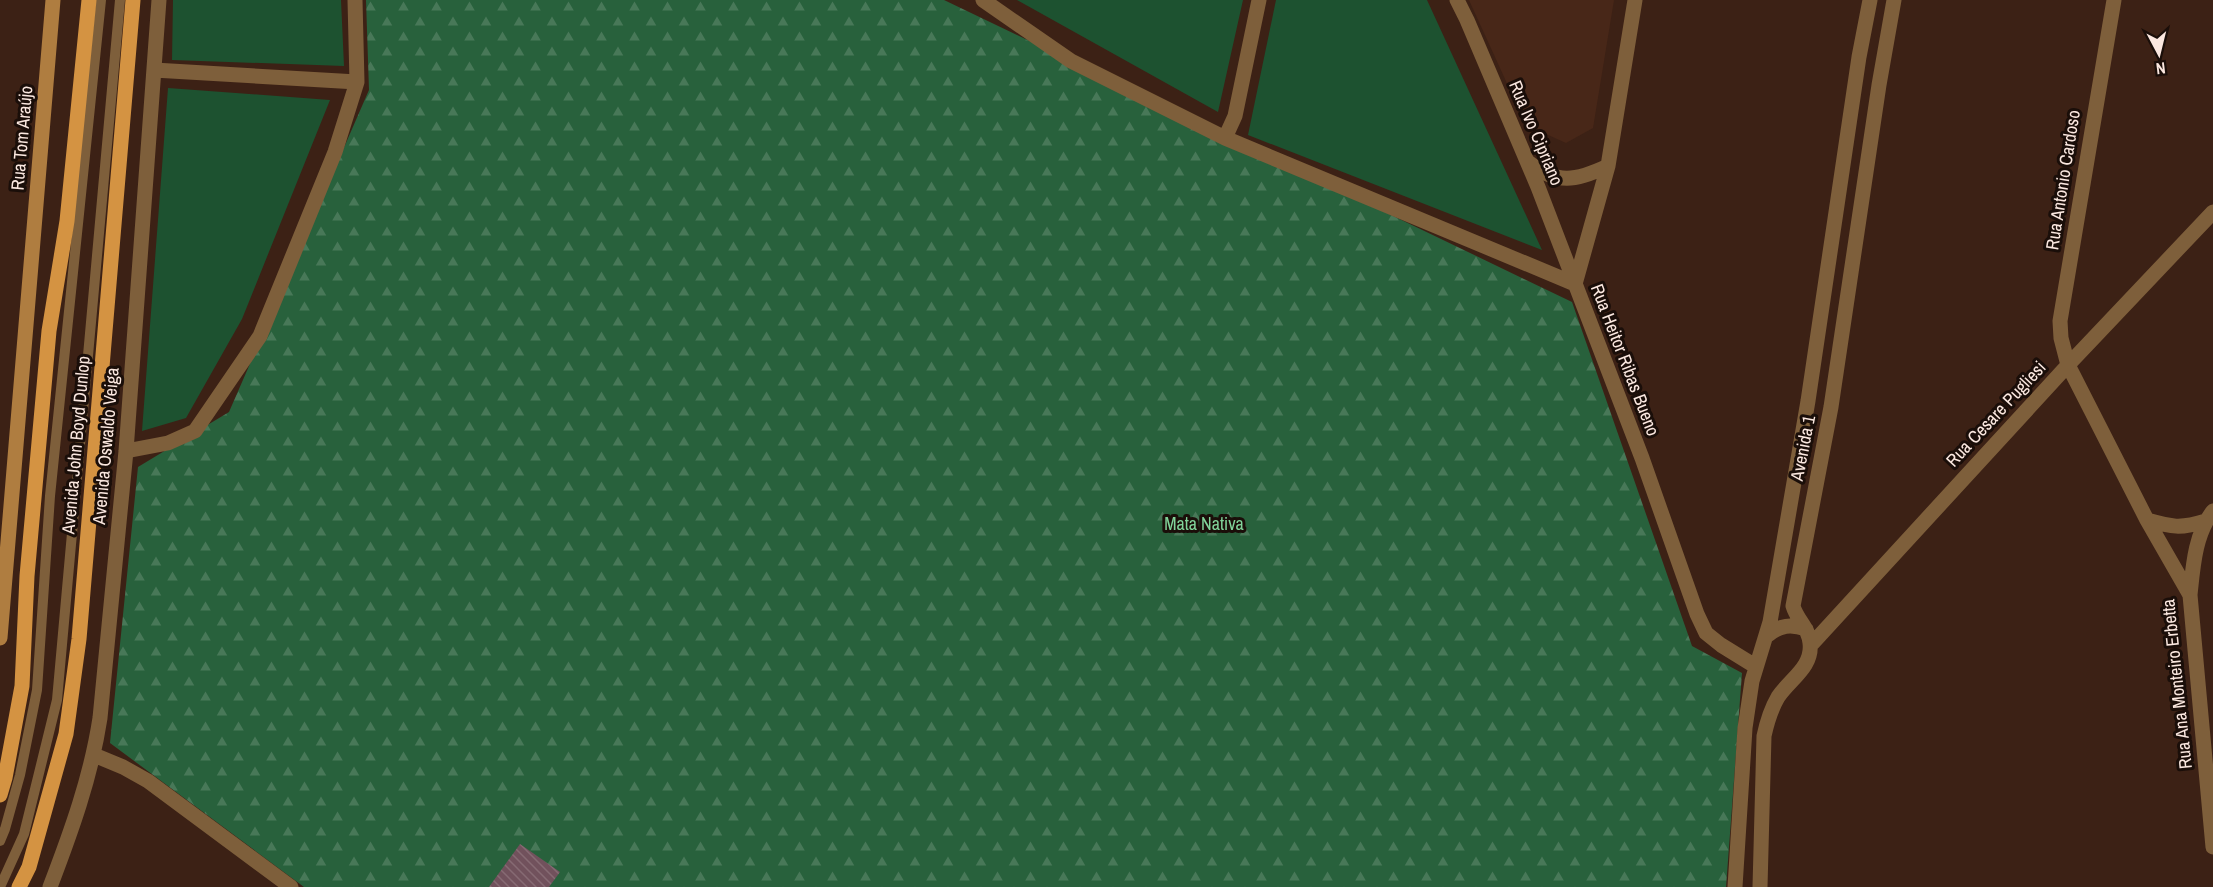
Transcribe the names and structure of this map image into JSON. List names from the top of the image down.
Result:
{
  "streets": {
    "main road": ["Rua Tom Araújo", "Avenida John Boyd Dunlop"],
    "street": [
      "Rua Ivo Cipriano",
      "Rua Antonio Cardoso",
      "Rua Heitor Ribas Bueno",
      "Rua Cesare Pugliesi",
      "Avenida Oswaldo Veiga",
      "Avenida 1",
      "Rua Ana Monteiro Erbetta"
    ]
  },
  "crossings": [
    ["Rua Ivo Cipriano", "Rua Heitor Ribas Bueno"],
    ["Rua Antonio Cardoso", "Rua Cesare Pugliesi"],
    ["Rua Antonio Cardoso", "Rua Ana Monteiro Erbetta"],
    ["Rua Heitor Ribas Bueno", "Avenida 1"],
    ["Rua Cesare Pugliesi", "Avenida 1"],
    ["Rua Cesare Pugliesi", "Rua Ana Monteiro Erbetta"]
  ],
  "parks": ["Mata Nativa"],
  "north": "bottom"
}
